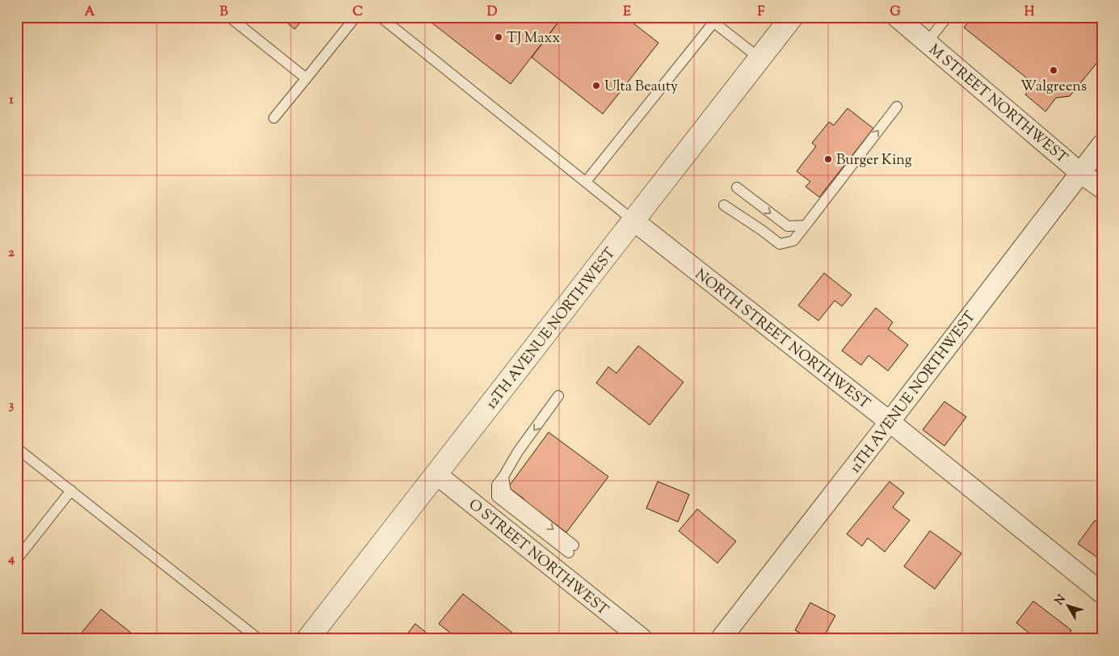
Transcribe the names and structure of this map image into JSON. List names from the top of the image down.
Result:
{
  "streets": {
    "main road": ["12TH AVENUE NORTHWEST"],
    "street": [
      "M STREET NORTHWEST",
      "NORTH STREET NORTHWEST",
      "11TH AVENUE NORTHWEST",
      "O STREET NORTHWEST"
    ]
  },
  "crossings": [
    ["M STREET NORTHWEST", "11TH AVENUE NORTHWEST"],
    ["12TH AVENUE NORTHWEST", "NORTH STREET NORTHWEST"],
    ["12TH AVENUE NORTHWEST", "O STREET NORTHWEST"],
    ["NORTH STREET NORTHWEST", "11TH AVENUE NORTHWEST"]
  ],
  "places": [
    "TJ Maxx",
    "Walgreens",
    "Ulta Beauty",
    "Burger King"
  ],
  "north": "top left",
  "grid": {
    "columns": [
      "A",
      "B",
      "C",
      "D",
      "E",
      "F",
      "G",
      "H"
    ],
    "rows": [
      "1",
      "2",
      "3",
      "4"
    ]
  }
}
